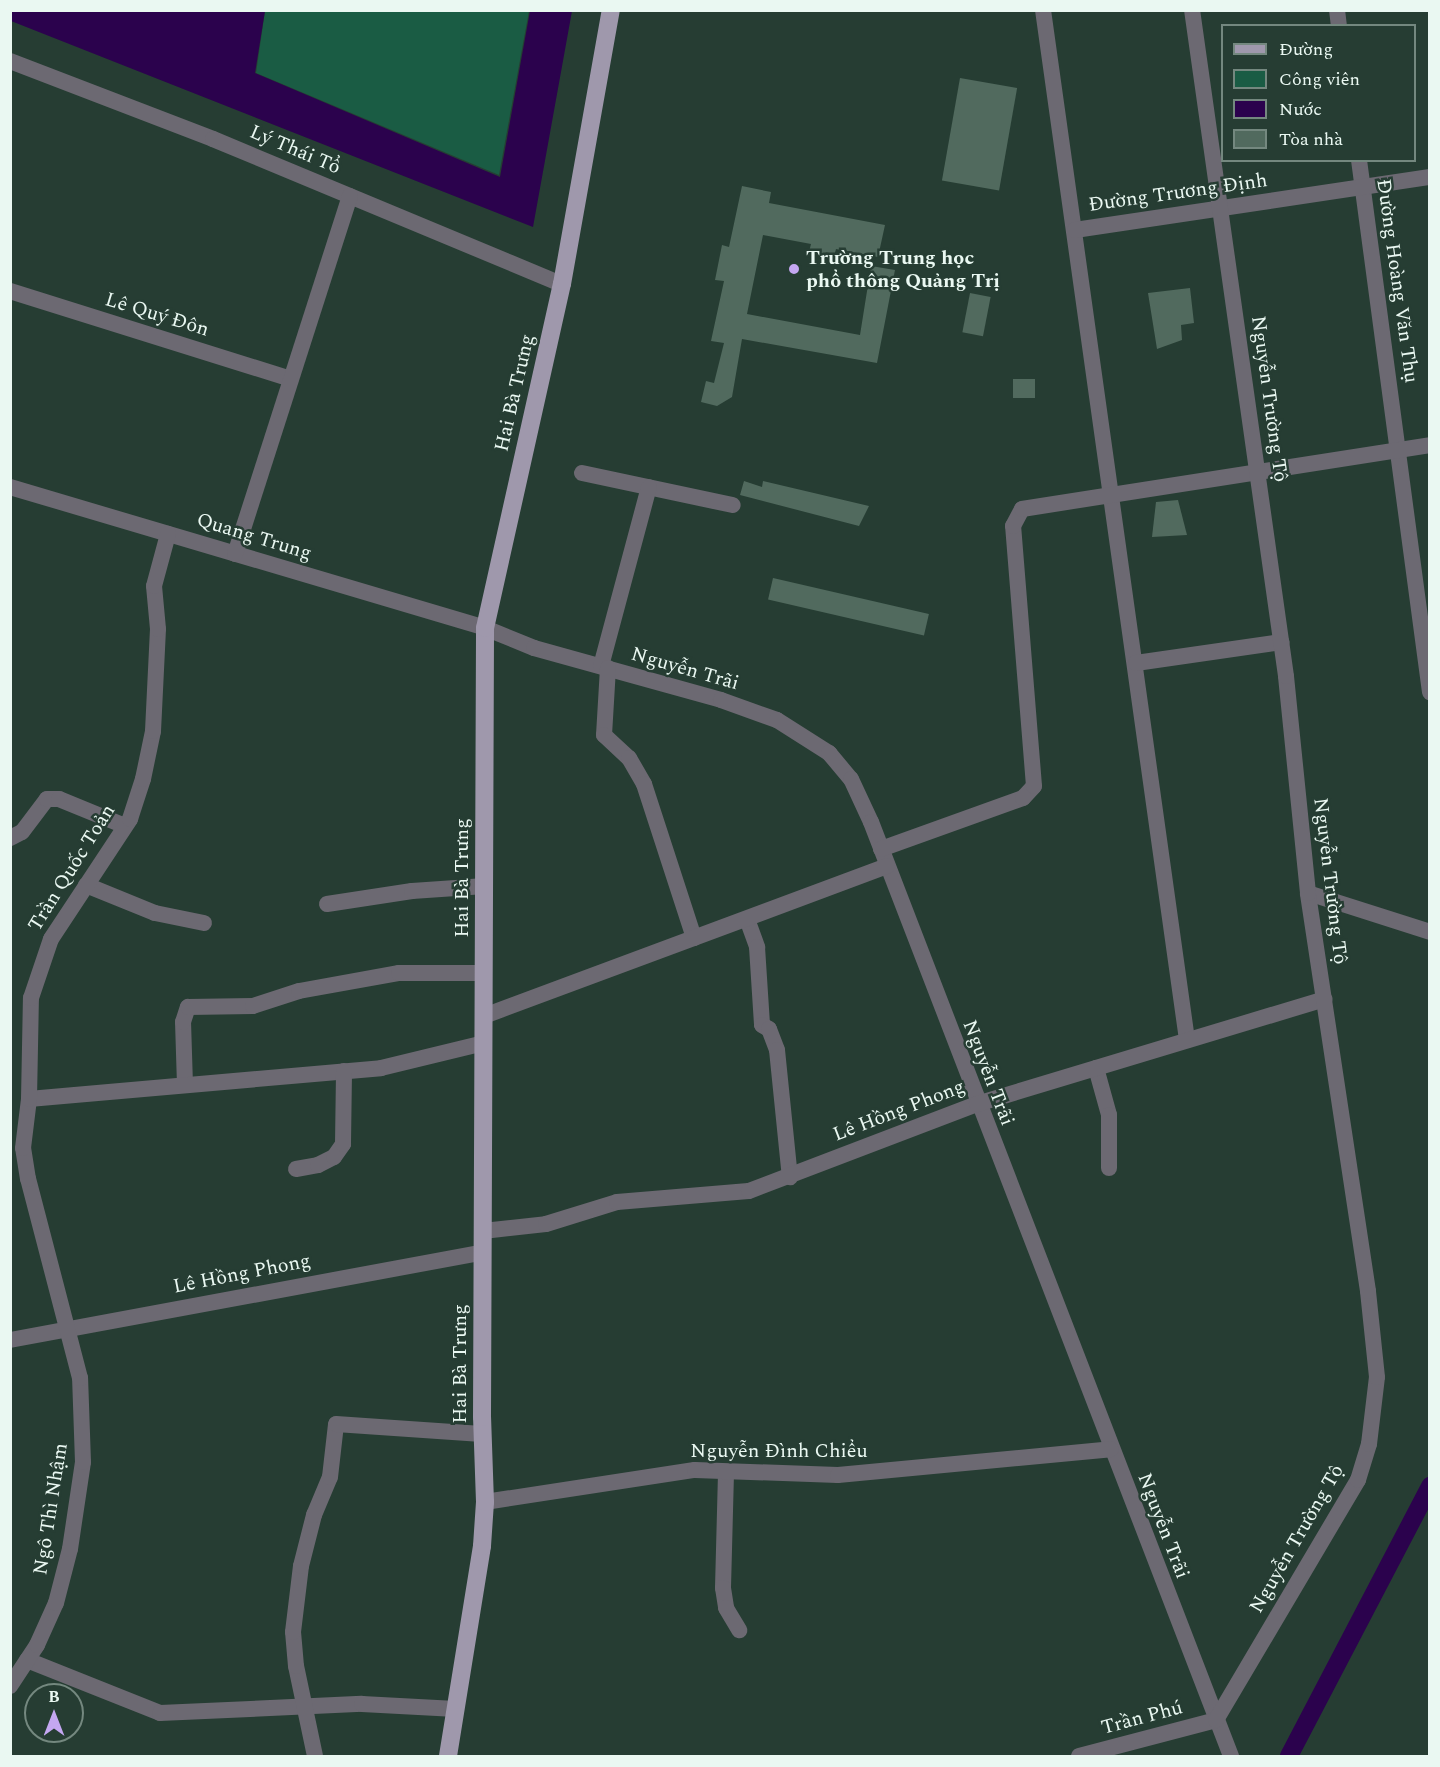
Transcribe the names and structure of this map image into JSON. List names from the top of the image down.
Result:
{
  "streets": {
    "main road": ["Hai Bà Trưng"],
    "street": [
      "Lý Thái Tổ",
      "Đường Trương Định",
      "Đường Hoàng Văn Thụ",
      "Lê Quý Đôn",
      "Nguyễn Trường Tộ",
      "Quang Trung",
      "Nguyễn Trãi",
      "Trần Quốc Toản",
      "Lê Hồng Phong",
      "Nguyễn Đình Chiểu",
      "Ngô Thì Nhậm",
      "Trần Phú"
    ]
  },
  "crossings": [
    ["Lý Thái Tổ", "Hai Bà Trưng"],
    ["Đường Trương Định", "Đường Hoàng Văn Thụ"],
    ["Đường Trương Định", "Nguyễn Trường Tộ"],
    ["Hai Bà Trưng", "Quang Trung"],
    ["Hai Bà Trưng", "Nguyễn Trãi"],
    ["Hai Bà Trưng", "Lê Hồng Phong"],
    ["Hai Bà Trưng", "Nguyễn Đình Chiểu"],
    ["Nguyễn Trường Tộ", "Nguyễn Trãi"],
    ["Nguyễn Trường Tộ", "Lê Hồng Phong"],
    ["Nguyễn Trường Tộ", "Trần Phú"],
    ["Quang Trung", "Nguyễn Trãi"],
    ["Quang Trung", "Trần Quốc Toản"],
    ["Nguyễn Trãi", "Lê Hồng Phong"],
    ["Nguyễn Trãi", "Nguyễn Đình Chiểu"],
    ["Nguyễn Trãi", "Trần Phú"],
    ["Trần Quốc Toản", "Lê Hồng Phong"],
    ["Trần Quốc Toản", "Ngô Thì Nhậm"],
    ["Lê Hồng Phong", "Ngô Thì Nhậm"]
  ],
  "places": ["Trường Trung học phổ thông Quảng Trị"],
  "legend": [
    "Đường",
    "Công viên",
    "Nước",
    "Tòa nhà"
  ],
  "north": "top"
}
